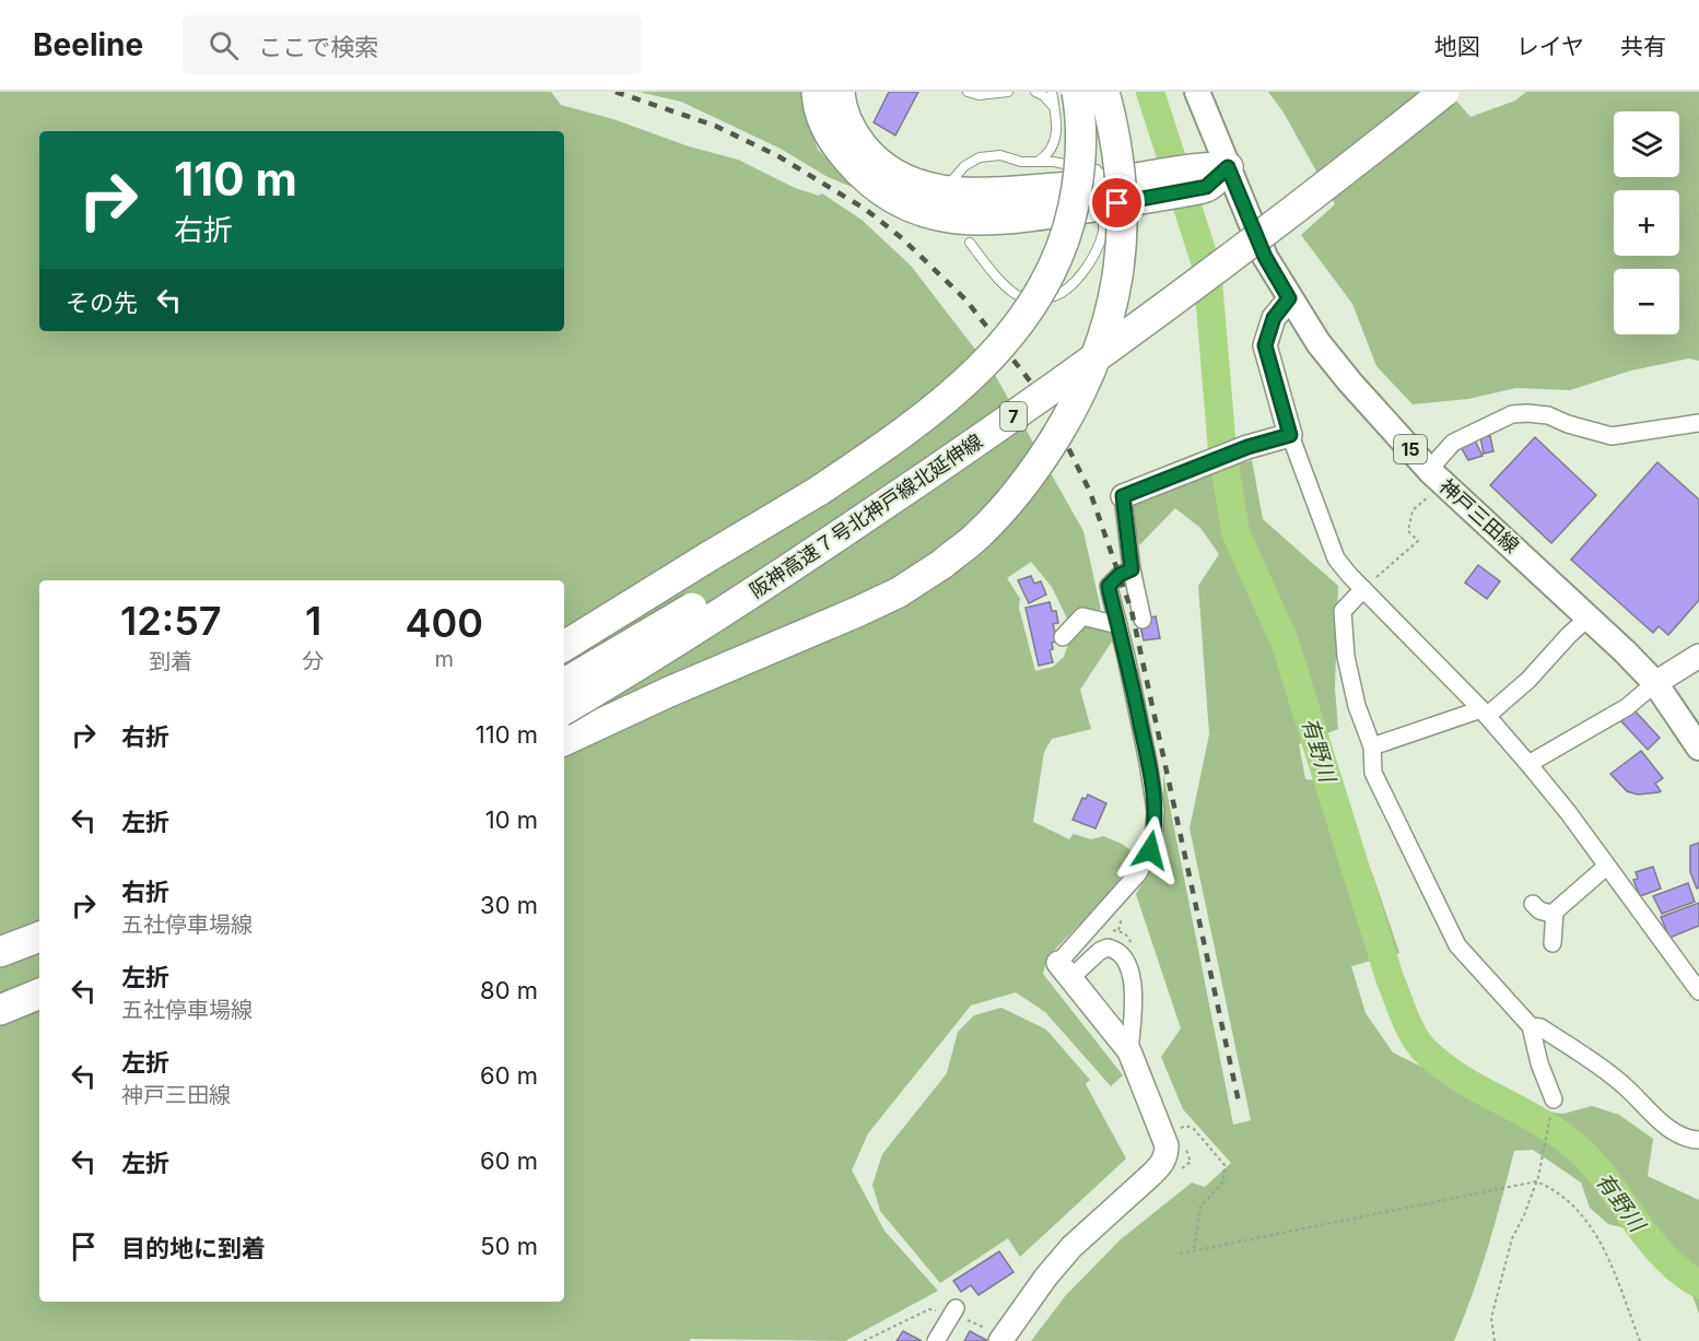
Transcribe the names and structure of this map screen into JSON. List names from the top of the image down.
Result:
{
  "streets": {
    "highway": ["7", "阪神高速７号北神戸線北延伸線"],
    "main road": ["15", "神戸三田線"]
  },
  "water": ["有野川"],
  "page": {
    "header": "Beeline",
    "search": "ここで検索",
    "nav": ["地図", "レイヤ", "共有"],
    "map_buttons": ["+", "−"],
    "turn": ["110 m", "右折"],
    "then": "その先",
    "eta": [
      "12:57",
      "到着",
      "1",
      "分",
      "400",
      "m"
    ],
    "list": [
      {
        "name": "右折",
        "value": "110 m"
      },
      {
        "name": "左折",
        "value": "10 m"
      },
      {
        "name": "右折",
        "note": "五社停車場線",
        "value": "30 m"
      },
      {
        "name": "左折",
        "note": "五社停車場線",
        "value": "80 m"
      },
      {
        "name": "左折",
        "note": "神戸三田線",
        "value": "60 m"
      },
      {
        "name": "左折",
        "value": "60 m"
      },
      {
        "name": "目的地に到着",
        "value": "50 m"
      }
    ]
  }
}
